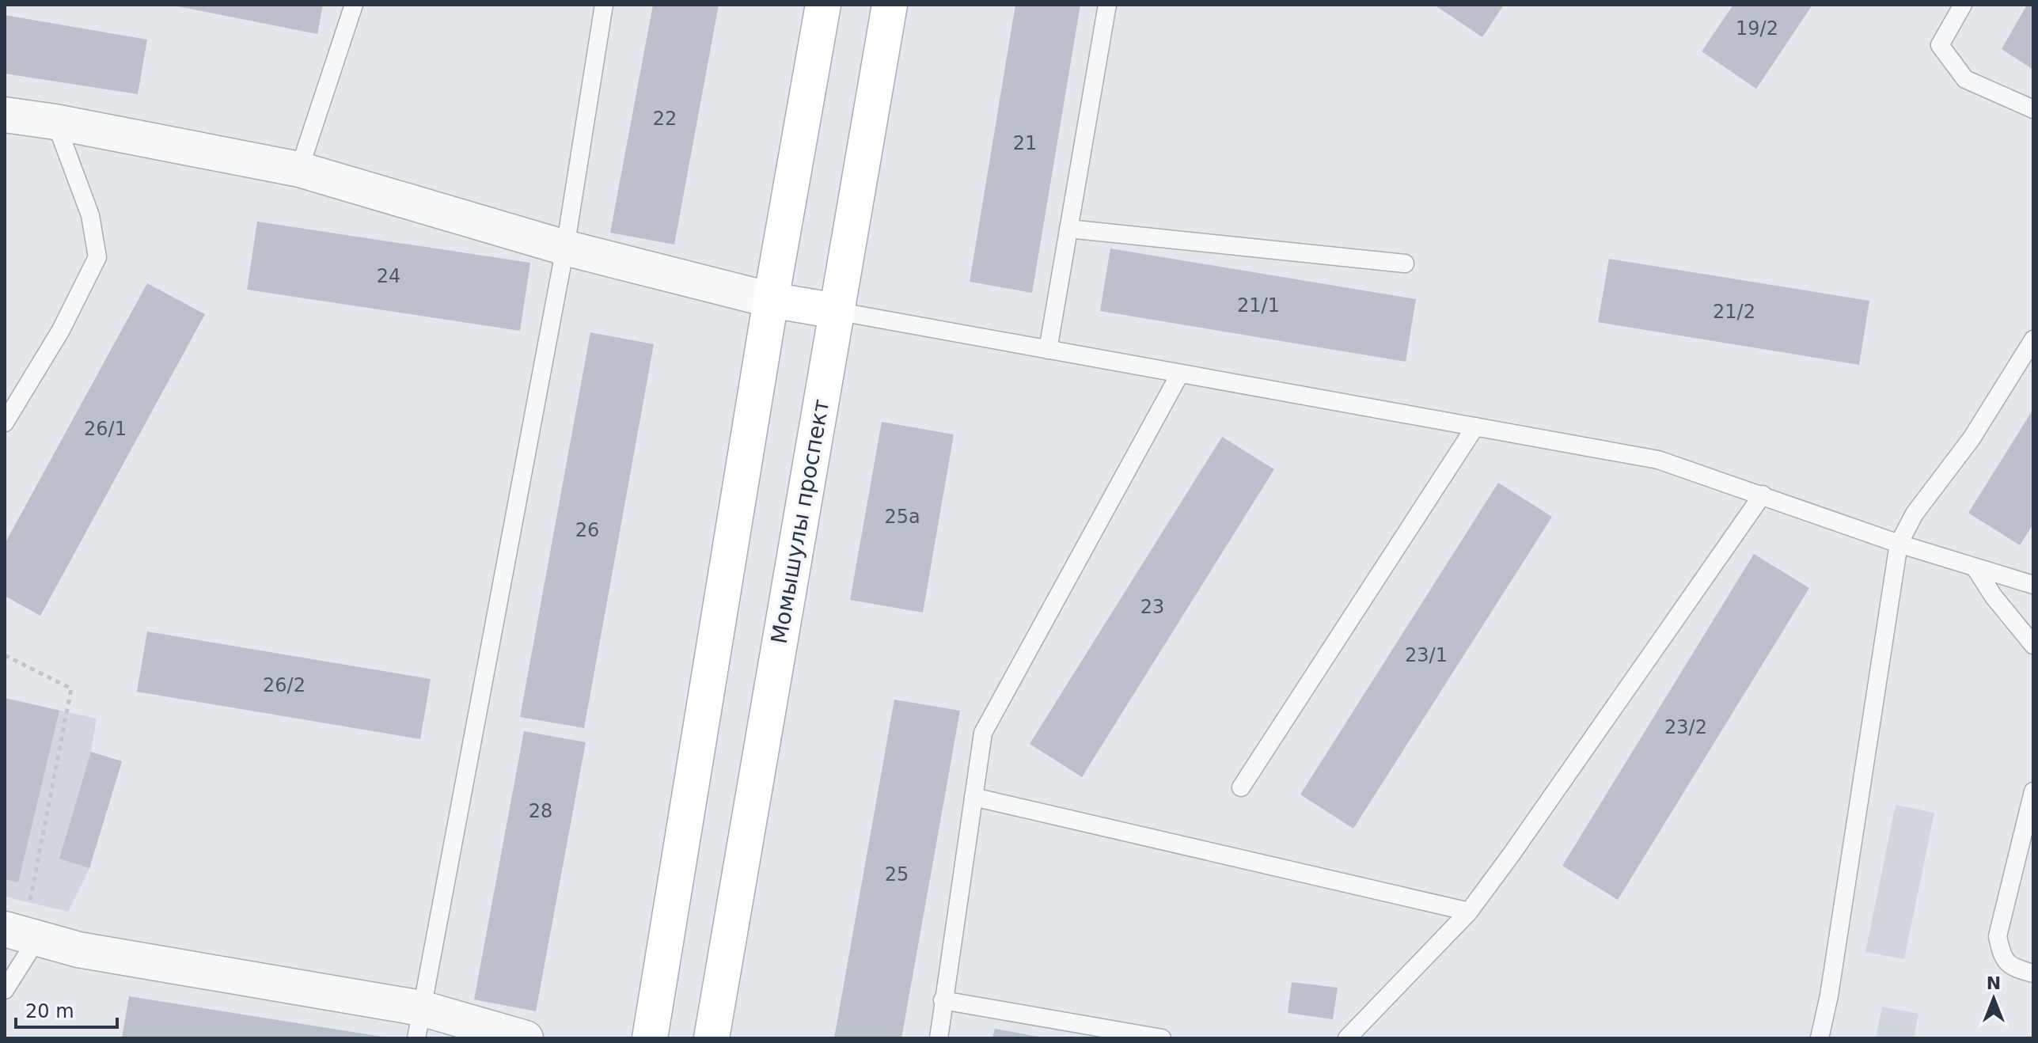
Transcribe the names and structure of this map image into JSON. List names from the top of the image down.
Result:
{
  "streets": {
    "street": ["Момышулы проспект"]
  },
  "house_numbers": [
    "19/2",
    "22",
    "21",
    "24",
    "21/1",
    "21/2",
    "26/1",
    "25а",
    "26",
    "23",
    "23/1",
    "26/2",
    "23/2",
    "28",
    "25"
  ],
  "scale_bar": "20 m",
  "north": "top"
}
